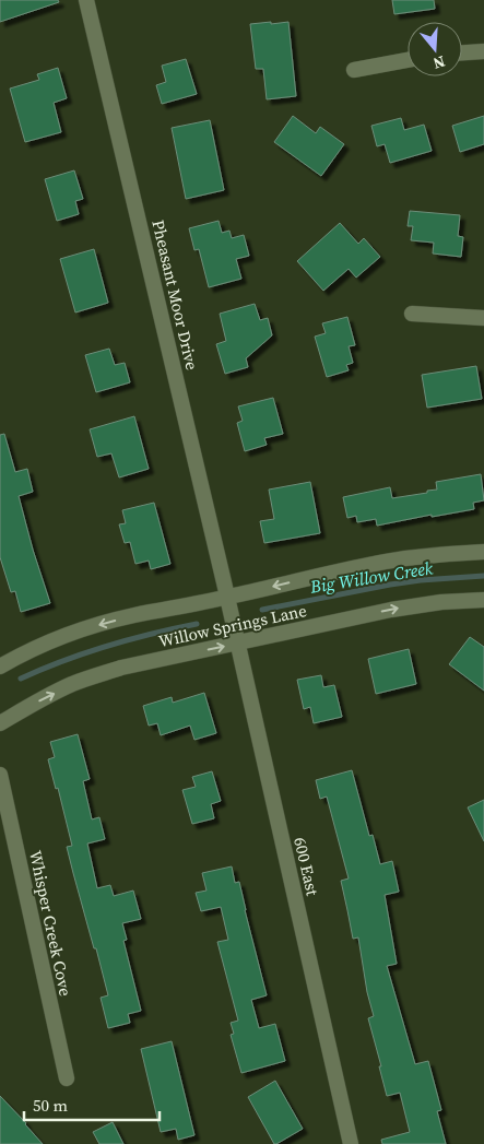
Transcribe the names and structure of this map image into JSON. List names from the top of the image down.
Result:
{
  "streets": {
    "street": [
      "Pheasant Moor Drive",
      "Willow Springs Lane",
      "600 East",
      "Whisper Creek Cove"
    ]
  },
  "crossings": [
    ["Pheasant Moor Drive", "Willow Springs Lane"],
    ["Pheasant Moor Drive", "600 East"],
    ["Willow Springs Lane", "600 East"]
  ],
  "water": ["Big Willow Creek"],
  "scale_bar": "50 m",
  "north": "bottom"
}
